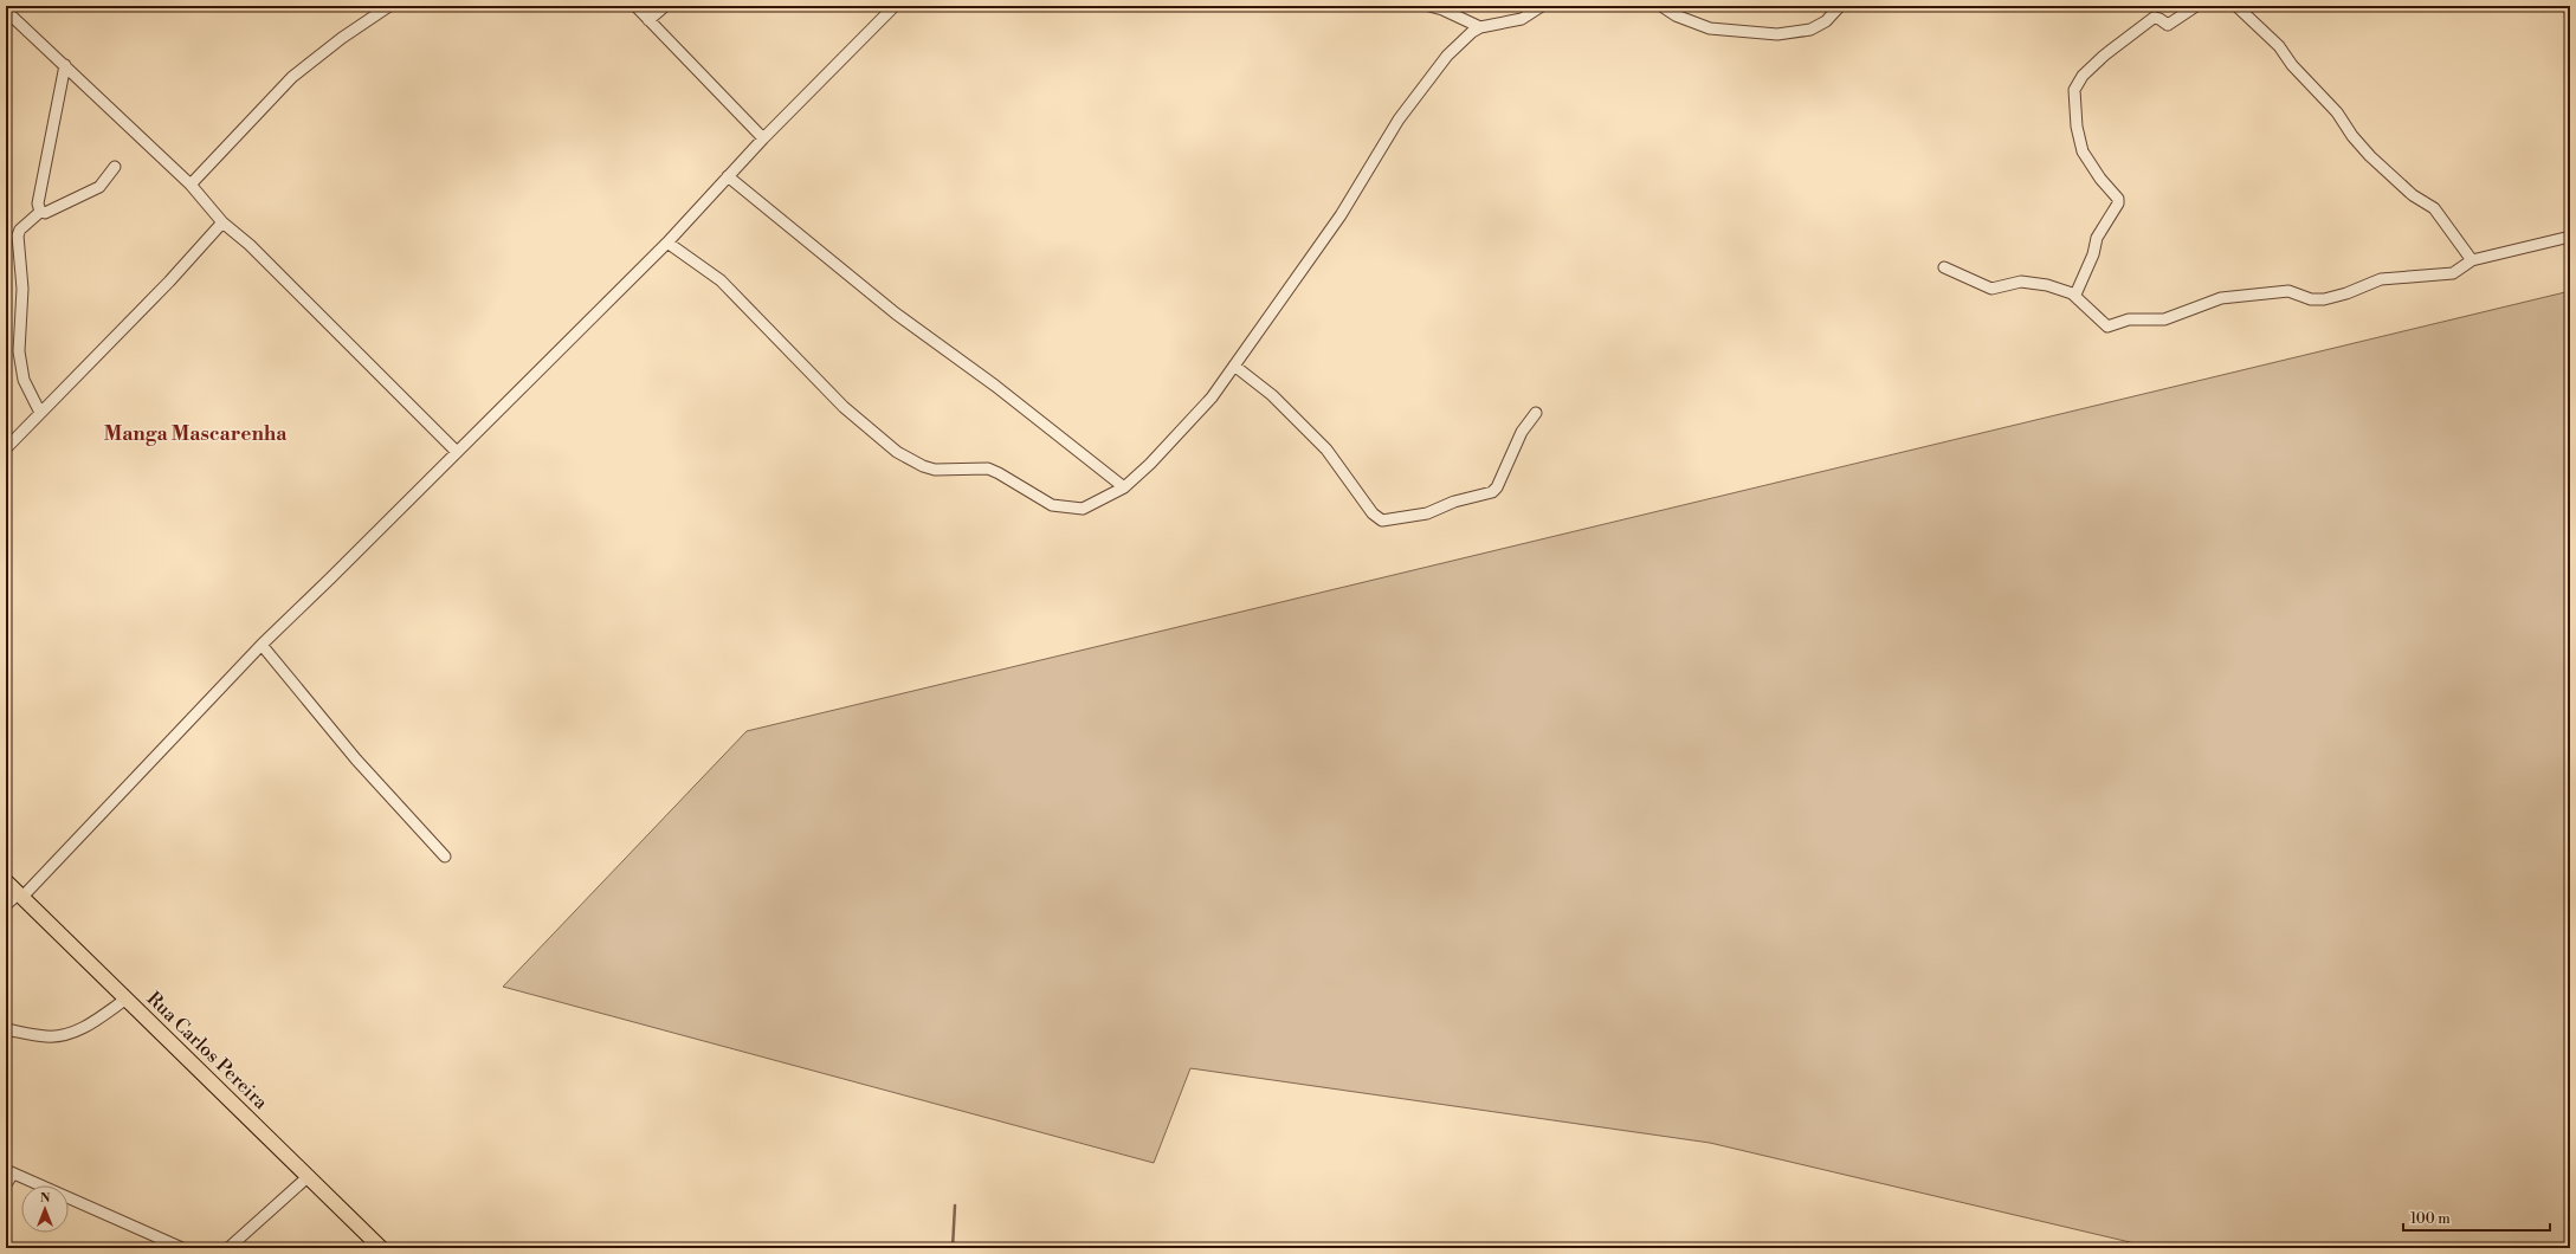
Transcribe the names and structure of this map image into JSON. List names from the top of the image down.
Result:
{
  "streets": {
    "main road": ["Rua Carlos Pereira"]
  },
  "districts": ["Manga Mascarenha"],
  "scale_bar": "100 m",
  "north": "top"
}
